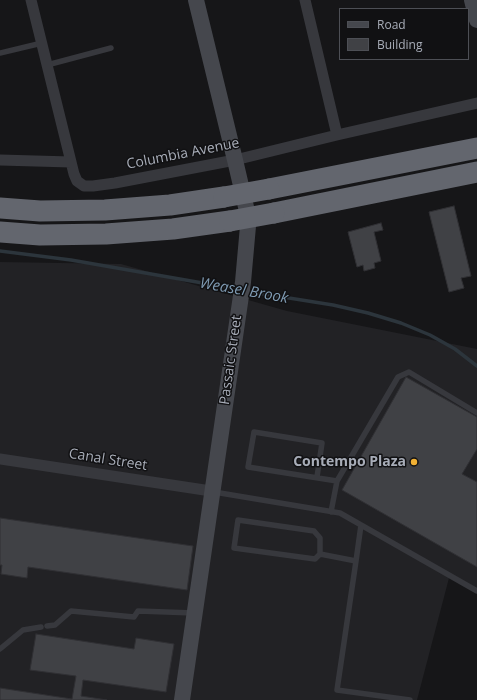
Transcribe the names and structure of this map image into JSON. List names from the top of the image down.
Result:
{
  "streets": {
    "street": ["Columbia Avenue", "Passaic Street", "Canal Street"]
  },
  "crossings": [
    ["Columbia Avenue", "Passaic Street"],
    ["Passaic Street", "Canal Street"]
  ],
  "water": ["Weasel Brook"],
  "places": ["Contempo Plaza"],
  "legend": ["Road", "Building"]
}
